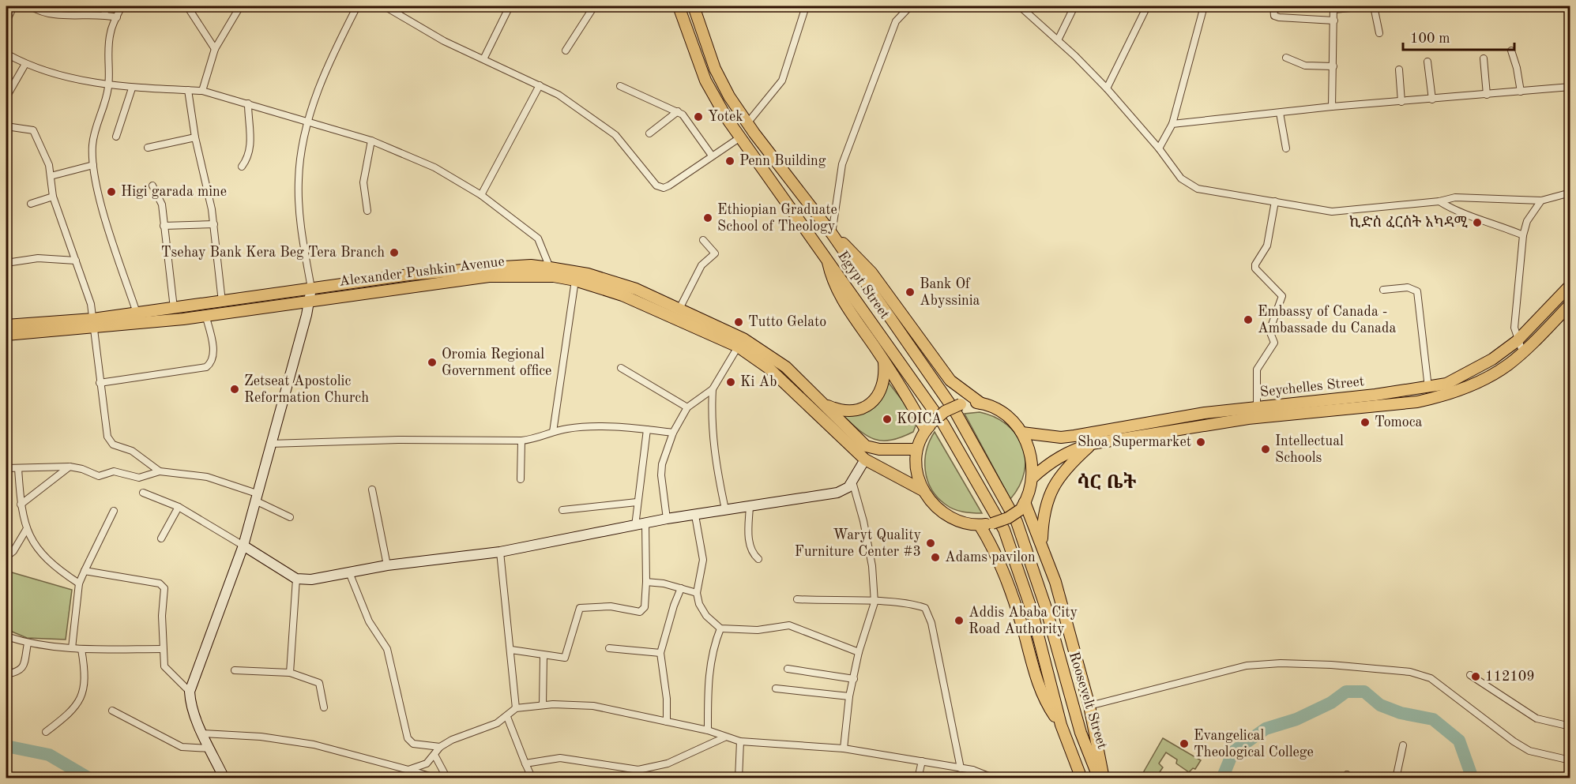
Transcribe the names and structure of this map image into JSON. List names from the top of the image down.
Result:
{
  "streets": {
    "main road": [
      "Alexander Pushkin Avenue",
      "Egypt Street",
      "Seychelles Street",
      "Roosevelt Street"
    ]
  },
  "crossings": [
    ["Alexander Pushkin Avenue", "Seychelles Street"],
    ["Egypt Street", "Roosevelt Street"]
  ],
  "districts": ["ሳር ቤት"],
  "places": [
    "Yotek",
    "Penn Building",
    "Higi garada mine",
    "Ethiopian Graduate School of Theology",
    "ኪድስ ፈርስት አካዳሚ",
    "Tsehay Bank Kera Beg Tera Branch",
    "Bank Of Abyssinia",
    "Embassy of Canada - Ambassade du Canada",
    "Tutto Gelato",
    "Oromia Regional Government office",
    "Ki Ab",
    "Zetseat Apostolic Reformation Church",
    "KOICA",
    "Tomoca",
    "Shoa Supermarket",
    "Intellectual Schools",
    "Waryt Quality Furniture Center #3",
    "Adams pavilon",
    "Addis Ababa City Road Authority",
    "112109",
    "Evangelical Theological College"
  ],
  "scale_bar": "100 m"
}
